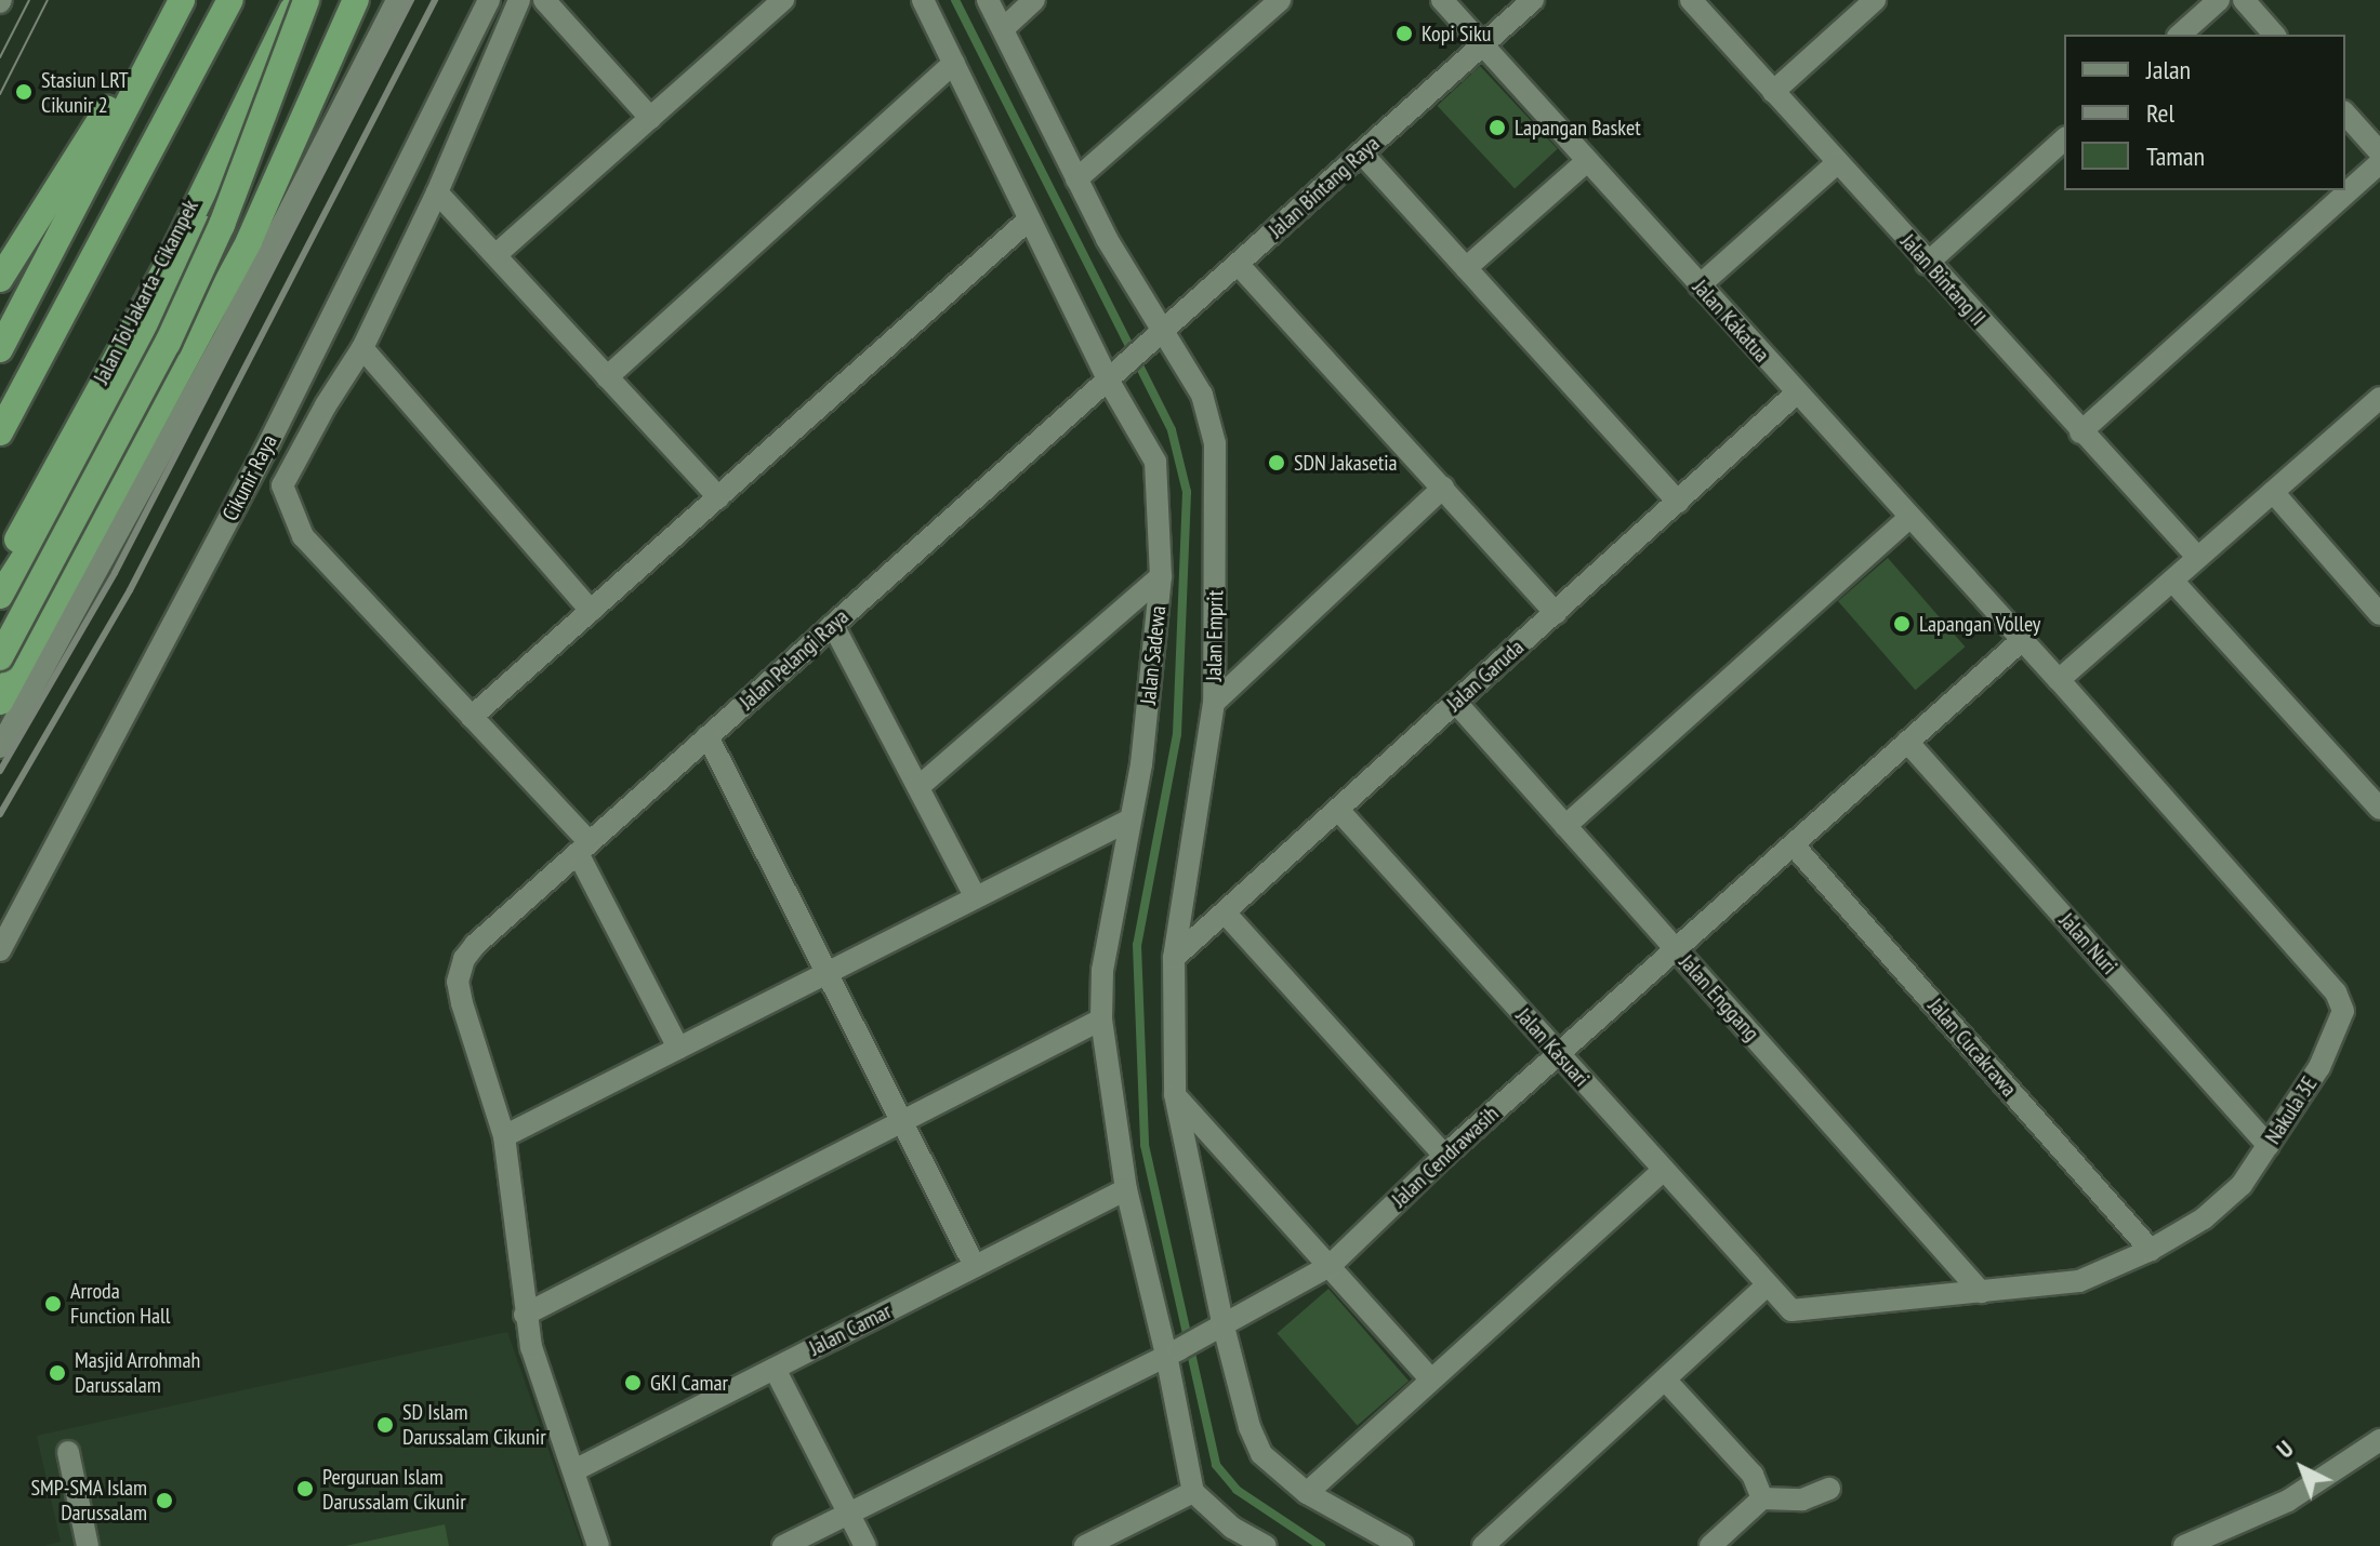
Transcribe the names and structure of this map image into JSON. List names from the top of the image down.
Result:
{
  "streets": {
    "highway": ["Jalan Tol Jakarta–Cikampek"],
    "street": [
      "Jalan Bintang Raya",
      "Jalan Bintang II",
      "Jalan Kakatua",
      "Cikunir Raya",
      "Jalan Emprit",
      "Jalan Sadewa",
      "Jalan Pelangi Raya",
      "Jalan Garuda",
      "Jalan Nuri",
      "Jalan Enggang",
      "Jalan Kasuari",
      "Jalan Cucakrawa",
      "Nakula 3E",
      "Jalan Cendrawasih",
      "Jalan Camar"
    ]
  },
  "crossings": [
    ["Jalan Bintang Raya", "Jalan Kakatua"],
    ["Jalan Bintang Raya", "Jalan Emprit"],
    ["Jalan Bintang Raya", "Jalan Sadewa"],
    ["Jalan Bintang Raya", "Jalan Pelangi Raya"],
    ["Jalan Kakatua", "Jalan Garuda"],
    ["Jalan Kakatua", "Nakula 3E"],
    ["Jalan Kakatua", "Jalan Cendrawasih"],
    ["Jalan Emprit", "Jalan Garuda"],
    ["Jalan Emprit", "Jalan Cendrawasih"],
    ["Jalan Sadewa", "Jalan Pelangi Raya"],
    ["Jalan Sadewa", "Jalan Cendrawasih"],
    ["Jalan Sadewa", "Jalan Camar"],
    ["Jalan Garuda", "Jalan Enggang"],
    ["Jalan Garuda", "Jalan Kasuari"],
    ["Jalan Nuri", "Nakula 3E"],
    ["Jalan Nuri", "Jalan Cendrawasih"],
    ["Jalan Enggang", "Nakula 3E"],
    ["Jalan Enggang", "Jalan Cendrawasih"],
    ["Jalan Kasuari", "Nakula 3E"],
    ["Jalan Kasuari", "Jalan Cendrawasih"],
    ["Jalan Cucakrawa", "Nakula 3E"],
    ["Jalan Cucakrawa", "Jalan Cendrawasih"],
    ["Nakula 3E", "Jalan Cendrawasih"]
  ],
  "places": [
    "Kopi Siku",
    "Stasiun LRT Cikunir 2",
    "Lapangan Basket",
    "SDN Jakasetia",
    "Lapangan Volley",
    "Arroda Function Hall",
    "Masjid Arrohmah Darussalam",
    "GKI Camar",
    "SD Islam Darussalam Cikunir",
    "Perguruan Islam Darussalam Cikunir",
    "SMP-SMA Islam Darussalam"
  ],
  "legend": ["Jalan", "Rel", "Taman"],
  "north": "top left"
}
